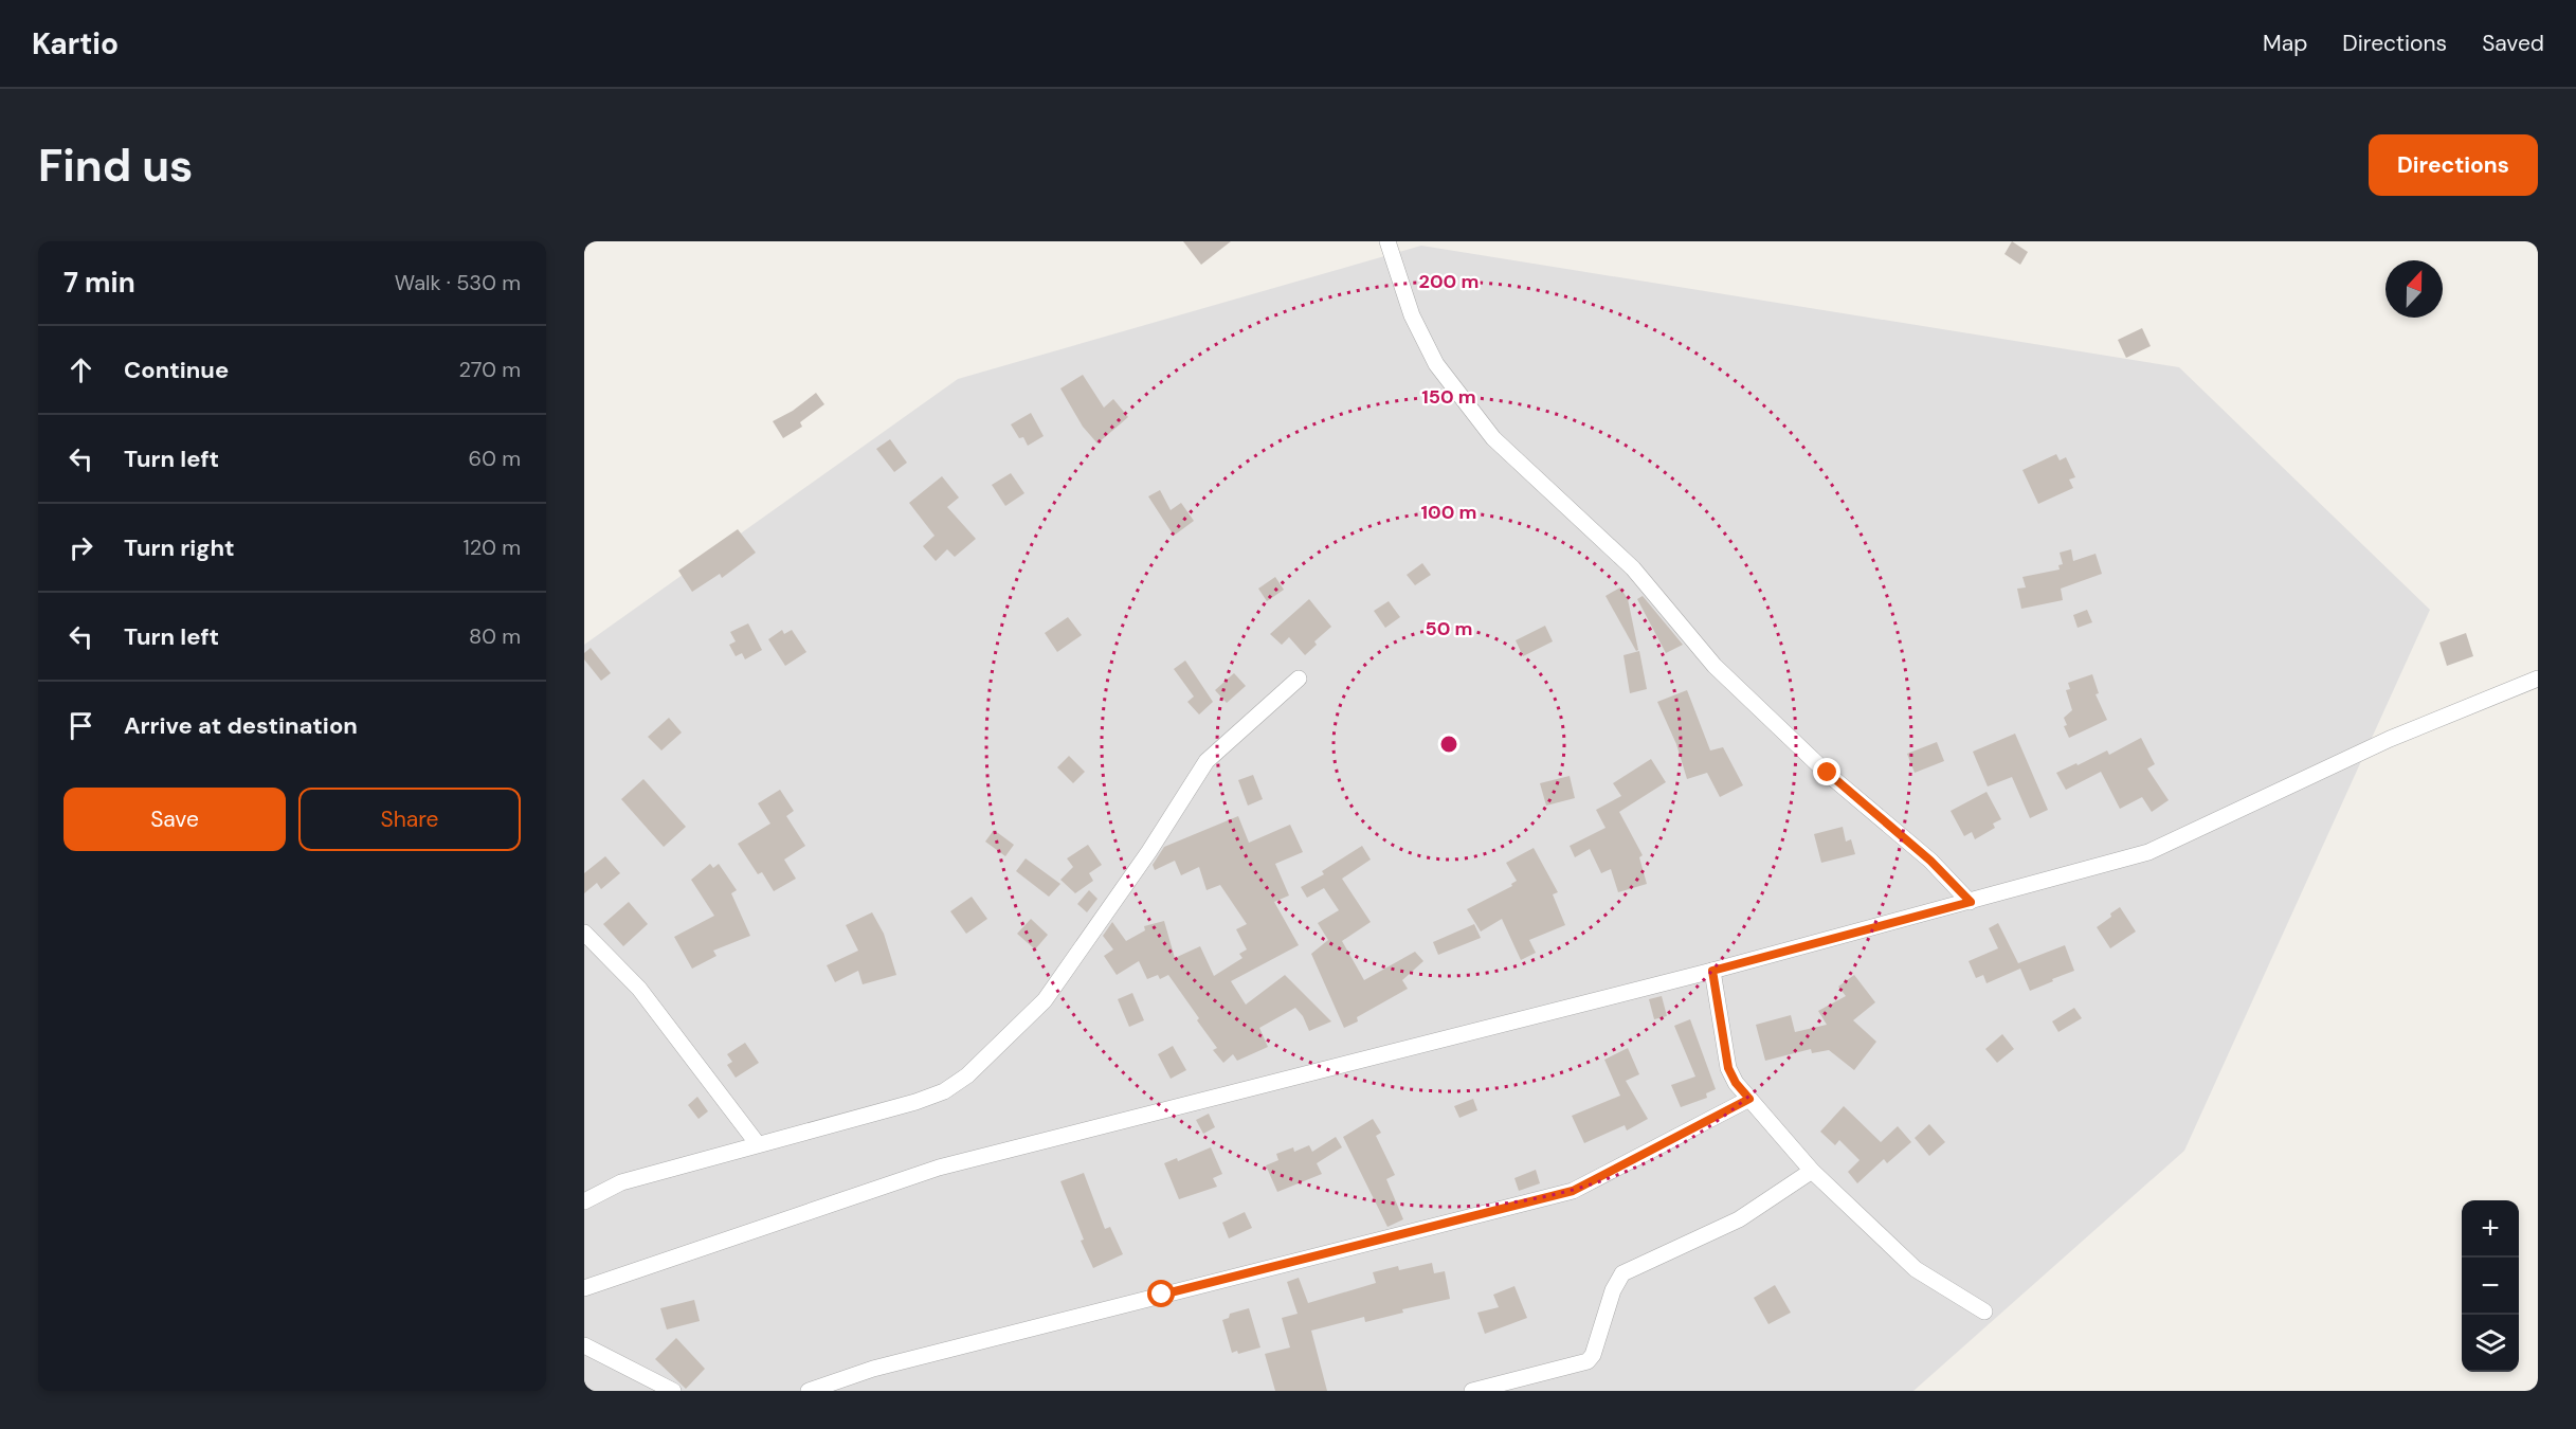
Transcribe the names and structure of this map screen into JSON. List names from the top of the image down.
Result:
{
  "north": "top",
  "page": {
    "header": "Kartio",
    "nav": ["Map", "Directions", "Saved"],
    "buttons": [
      "Directions",
      ["Save", "Share"]
    ],
    "title": "Find us",
    "heading": ["7 min", "Walk · 530 m"],
    "list": [
      ["Continue", "270 m"],
      ["Turn left", "60 m"],
      ["Turn right", "120 m"],
      ["Turn left", "80 m"],
      "Arrive at destination"
    ],
    "map_buttons": ["+", "−"]
  },
  "rings": [
    "200 m",
    "150 m",
    "100 m",
    "50 m"
  ]
}
